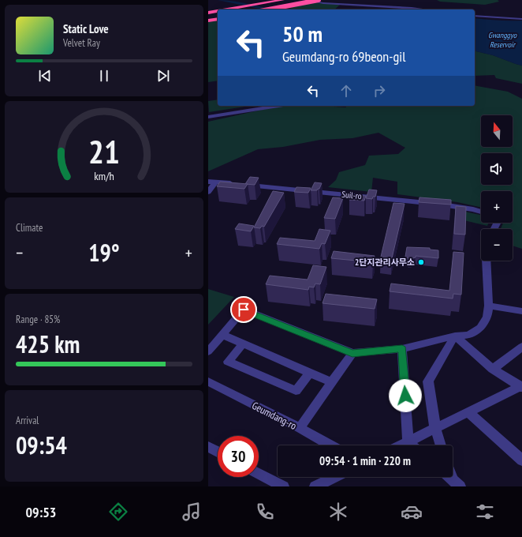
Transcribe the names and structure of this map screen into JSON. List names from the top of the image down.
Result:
{
  "streets": {
    "street": ["Suil-ro", "Geumdang-ro"]
  },
  "water": ["Gwanggyo Reservoir"],
  "places": ["2단지관리사무소"],
  "north": "top",
  "page": {
    "turn": ["50 m", "Geumdang-ro 69beon-gil"],
    "song": ["Static Love", "Velvet Ray"],
    "map_buttons": ["+", "−"],
    "tile": [
      "Climate",
      ["Range · 85%", "425 km"],
      ["Arrival", "09:54"]
    ],
    "heat": ["−", "19°", "+"],
    "limit": "30",
    "trip": "09:54 · 1 min · 220 m",
    "tabs": "09:53",
    "gauge": ["21", "km/h"]
  }
}
